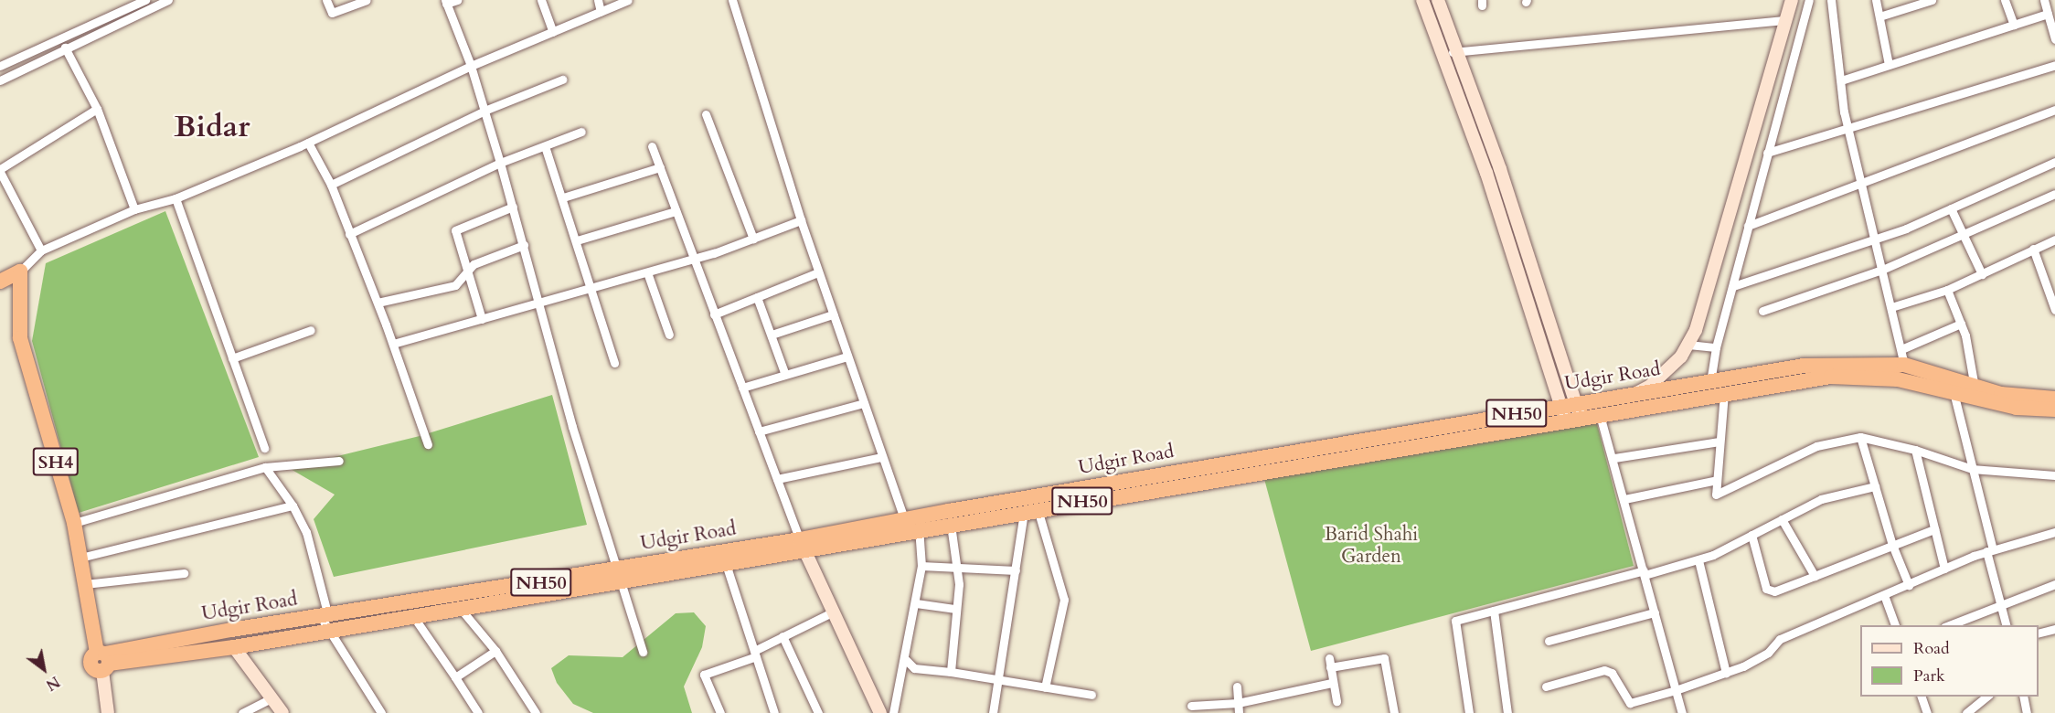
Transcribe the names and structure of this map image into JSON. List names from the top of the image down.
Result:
{
  "streets": {
    "highway": ["Udgir Road", "NH50", "SH4"]
  },
  "crossings": [
    ["Udgir Road", "SH4"]
  ],
  "districts": ["Bidar"],
  "parks": ["Barid Shahi Garden"],
  "legend": ["Road", "Park"],
  "north": "bottom right"
}
